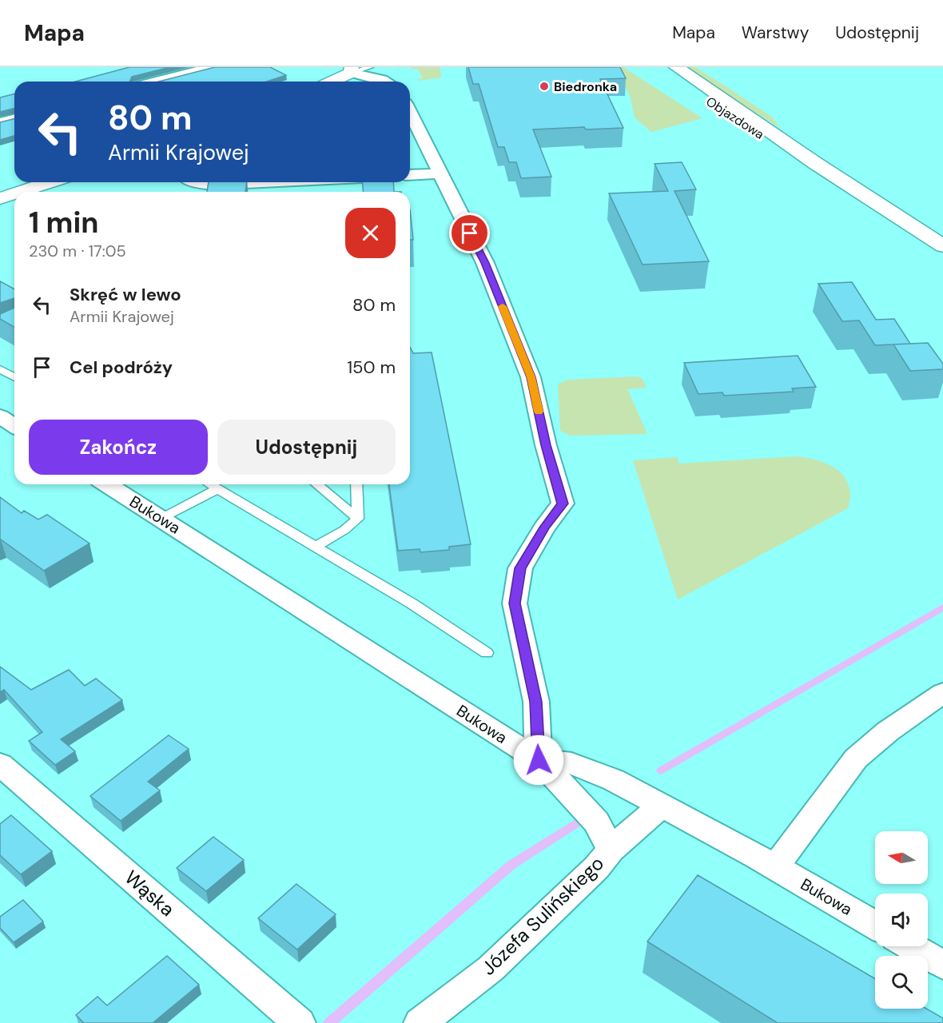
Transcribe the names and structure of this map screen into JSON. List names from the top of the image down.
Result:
{
  "streets": {
    "main road": ["Objazdowa"],
    "street": ["Bukowa", "Wąska", "Józefa Sulińskiego"]
  },
  "crossings": [
    ["Bukowa", "Józefa Sulińskiego"]
  ],
  "places": ["Biedronka"],
  "north": "left",
  "page": {
    "header": "Mapa",
    "nav": ["Mapa", "Warstwy", "Udostępnij"],
    "turn": ["80 m", "Armii Krajowej"],
    "heading": ["1 min", "230 m · 17:05"],
    "list": [
      {
        "name": "Skręć w lewo",
        "note": "Armii Krajowej",
        "value": "80 m"
      },
      {
        "name": "Cel podróży",
        "value": "150 m"
      }
    ],
    "buttons": ["Zakończ", "Udostępnij"]
  }
}
